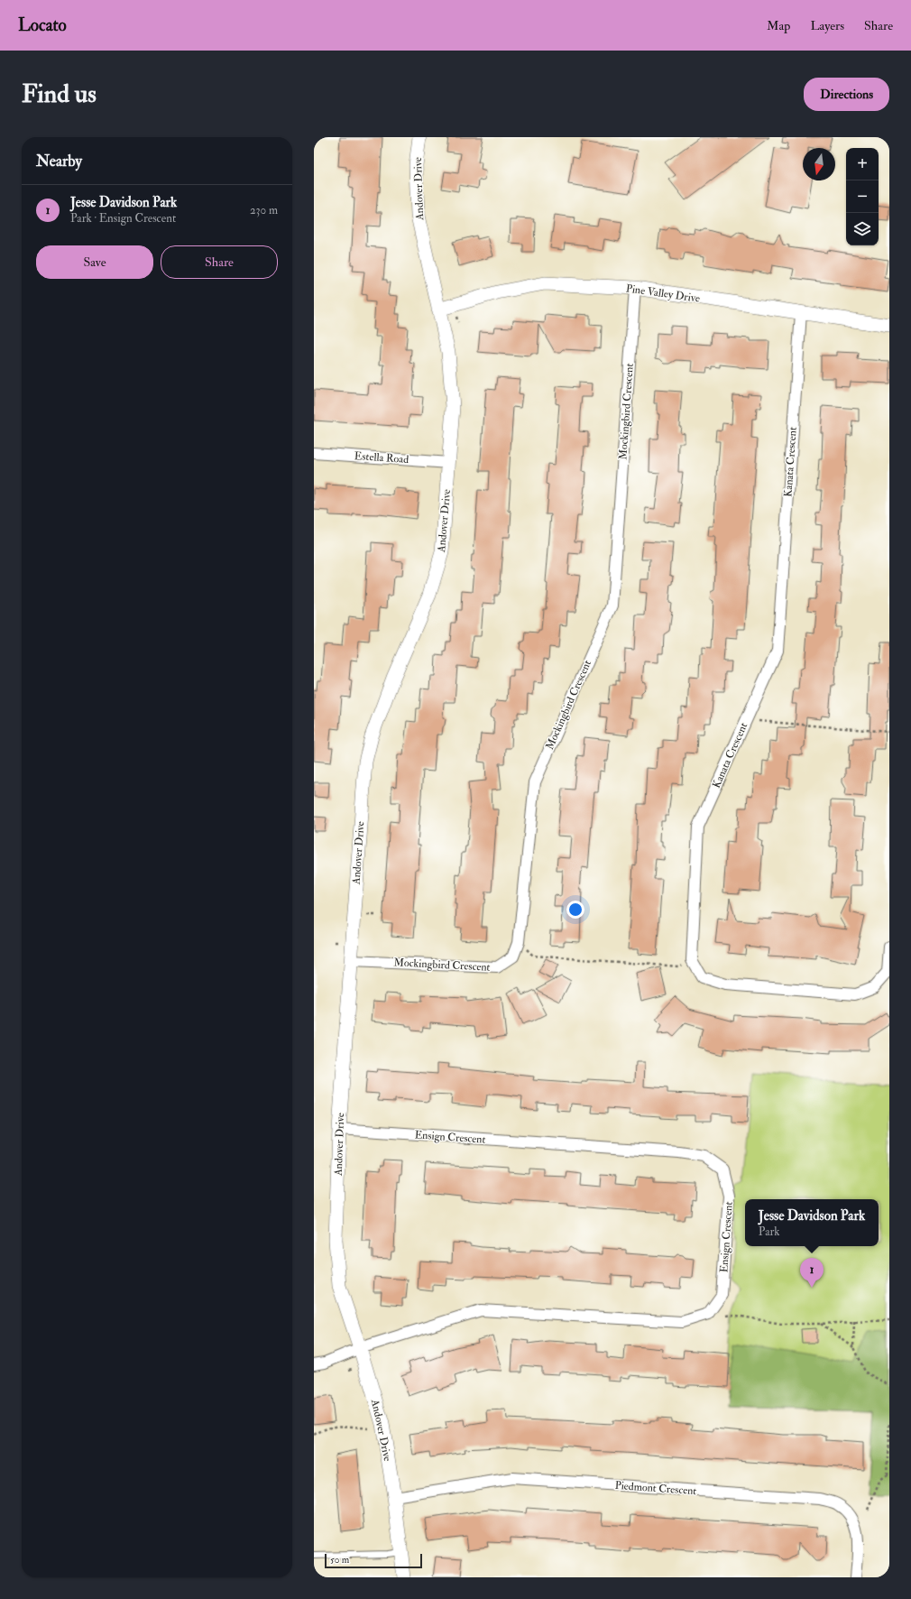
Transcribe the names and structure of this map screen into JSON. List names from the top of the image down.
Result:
{
  "streets": {
    "street": [
      "Andover Drive",
      "Pine Valley Drive",
      "Mockingbird Crescent",
      "Estella Road",
      "Kanata Crescent",
      "Ensign Crescent",
      "Piedmont Crescent"
    ]
  },
  "crossings": [
    ["Andover Drive", "Pine Valley Drive"],
    ["Andover Drive", "Mockingbird Crescent"],
    ["Andover Drive", "Estella Road"],
    ["Andover Drive", "Ensign Crescent"],
    ["Andover Drive", "Piedmont Crescent"],
    ["Pine Valley Drive", "Mockingbird Crescent"],
    ["Pine Valley Drive", "Kanata Crescent"]
  ],
  "scale_bar": "50 m",
  "north": "bottom",
  "page": {
    "header": "Locato",
    "nav": ["Map", "Layers", "Share"],
    "buttons": [
      "Directions",
      ["Save", "Share"]
    ],
    "title": "Find us",
    "heading": "Nearby",
    "map_buttons": ["+", "−"],
    "list": [
      {
        "mark": "1",
        "name": "Jesse Davidson Park",
        "note": "Park · Ensign Crescent",
        "value": "230 m"
      }
    ],
    "popup": ["Jesse Davidson Park", "Park"],
    "pins": "1",
    "scale": "50 m"
  }
}
